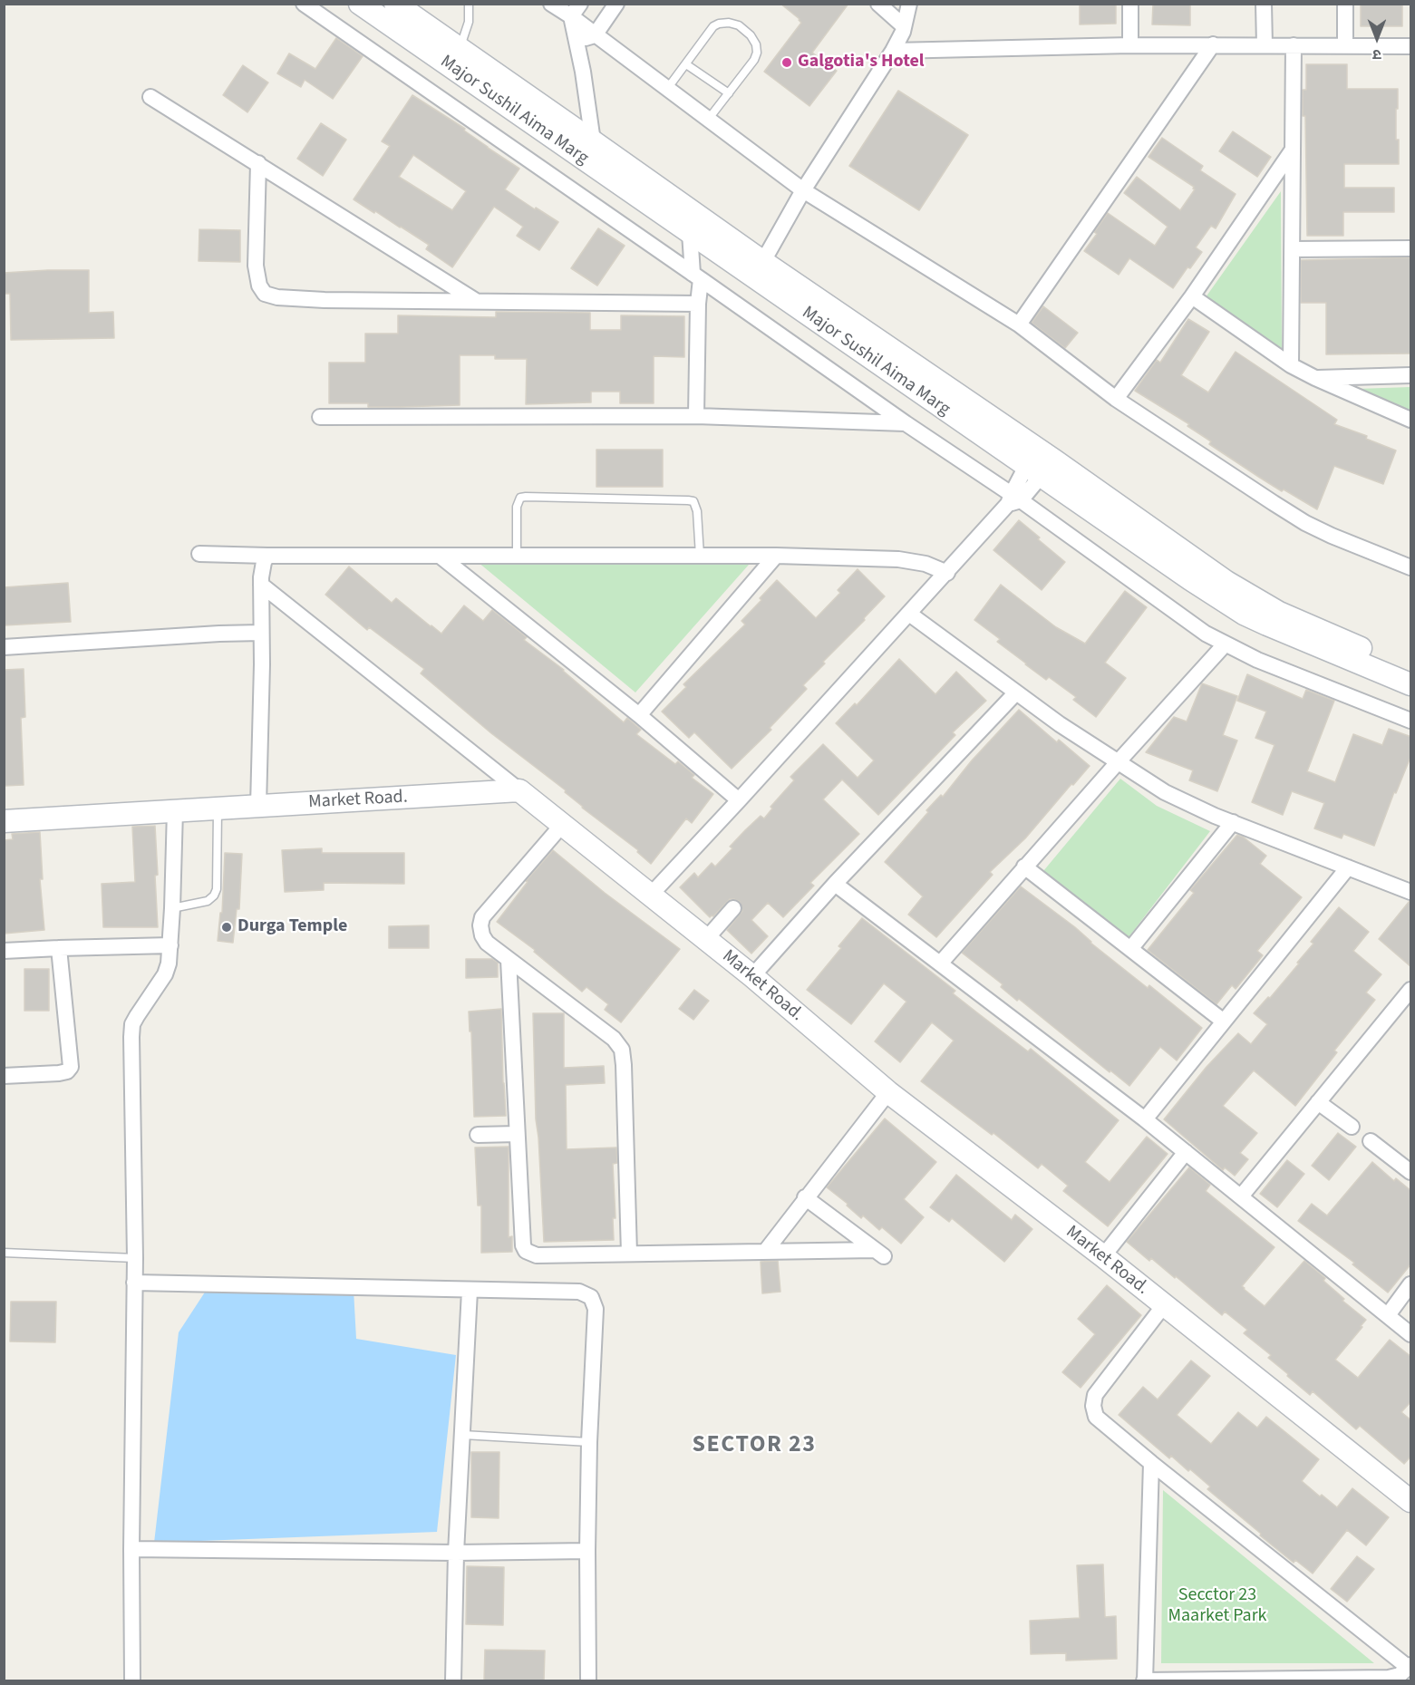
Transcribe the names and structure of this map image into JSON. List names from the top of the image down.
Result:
{
  "streets": {
    "street": ["Major Sushil Aima Marg", "Market Road."]
  },
  "districts": ["SECTOR 23"],
  "parks": ["Secctor 23 Maarket Park"],
  "places": ["Galgotia's Hotel", "Durga Temple"],
  "north": "bottom"
}
